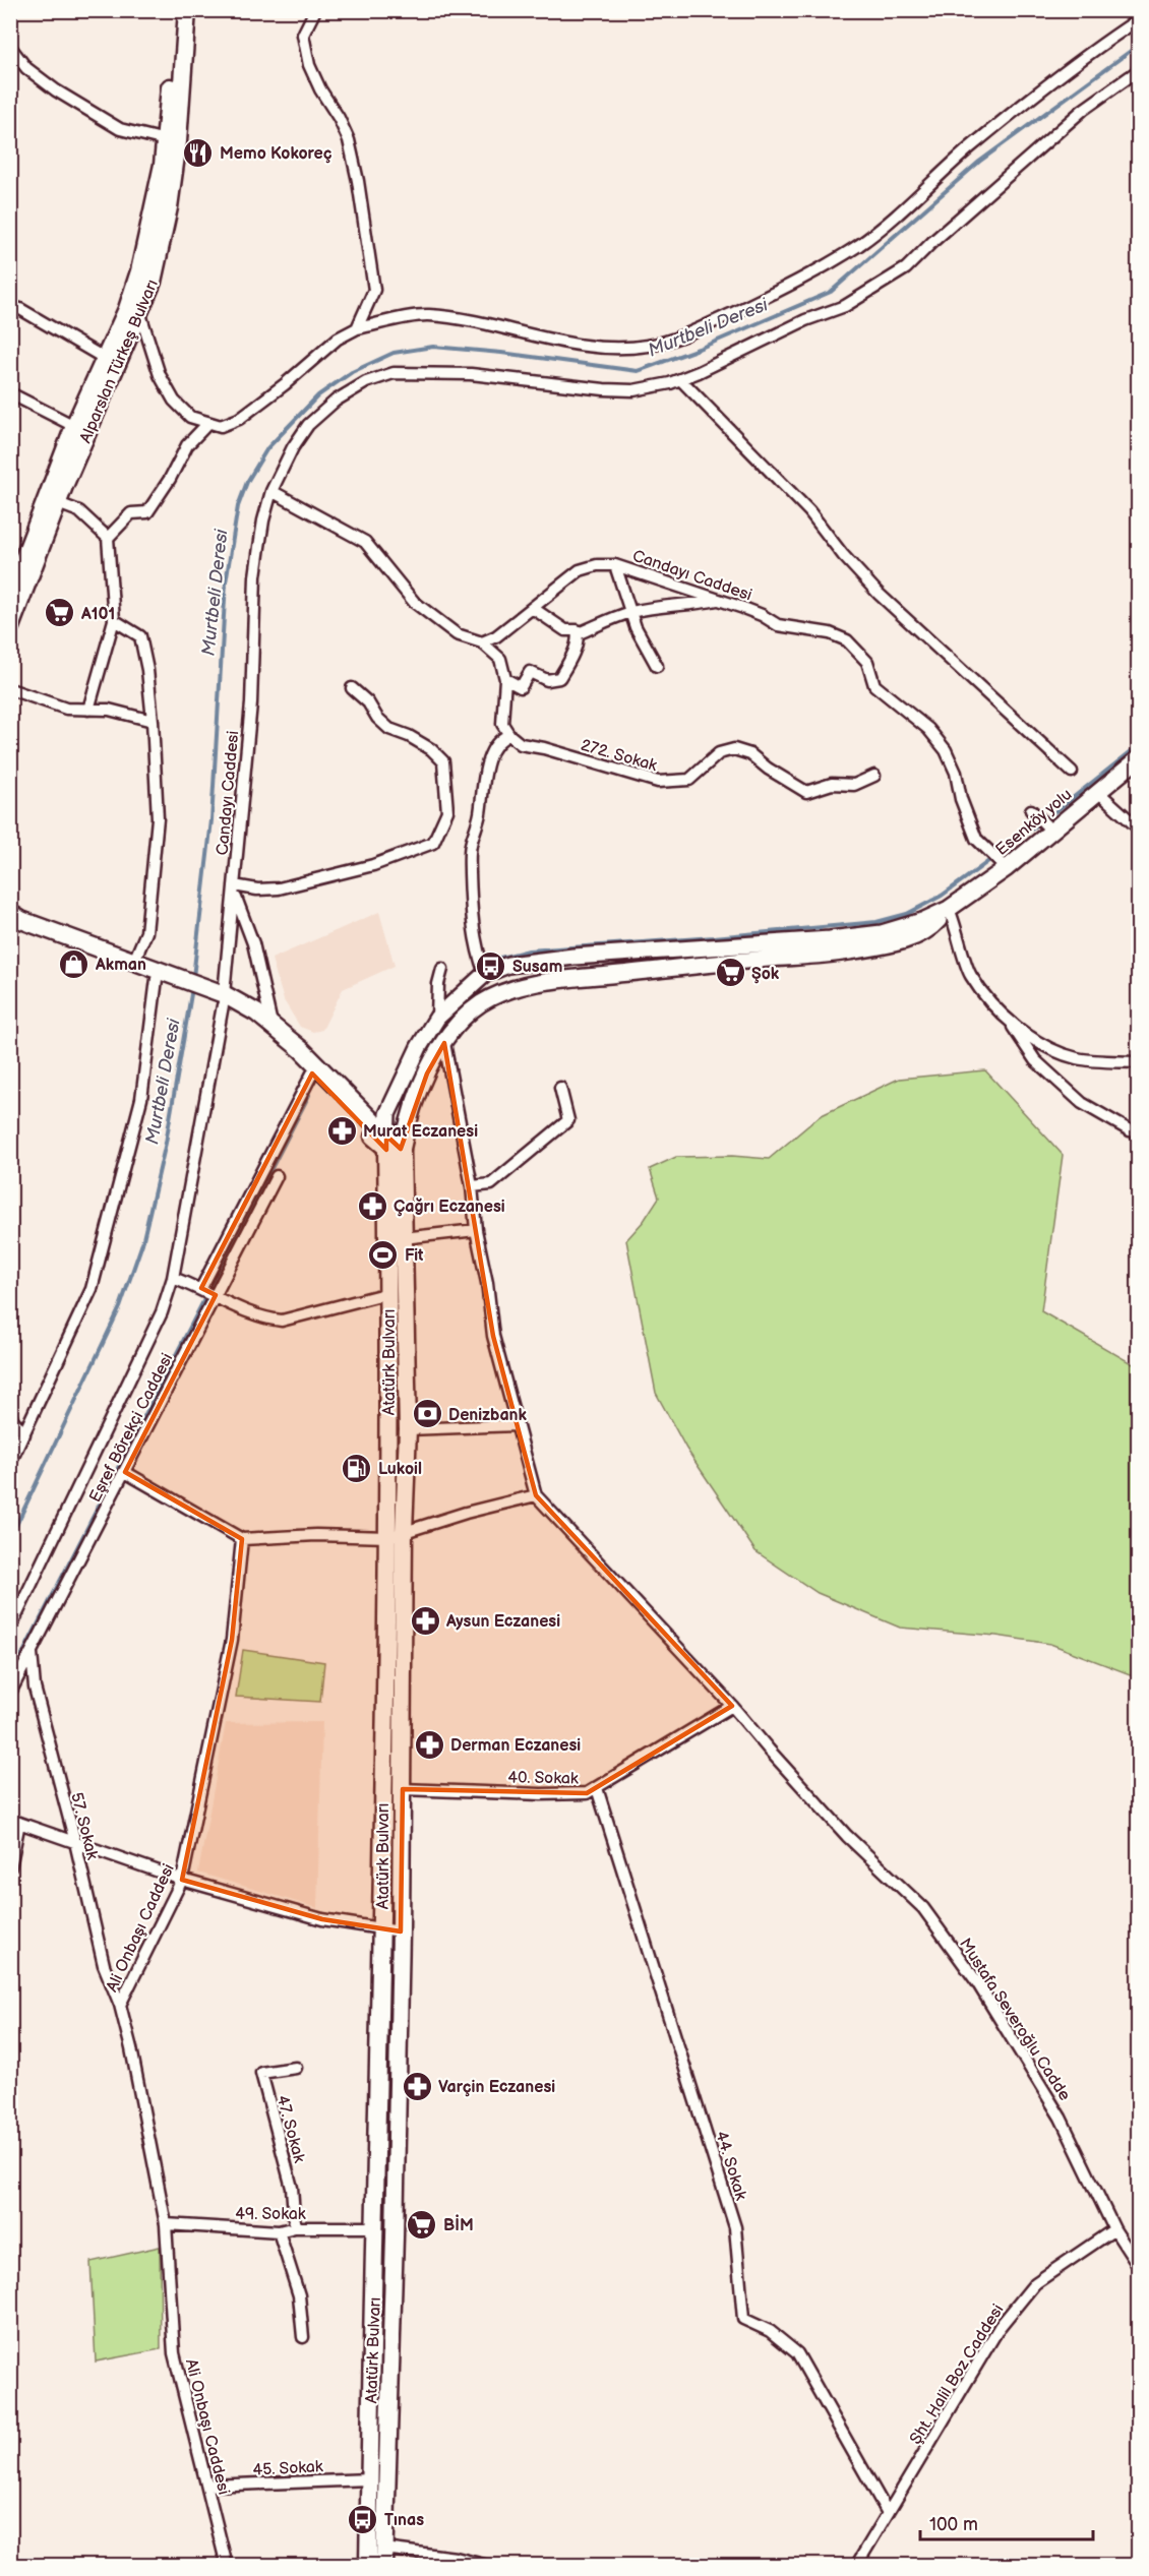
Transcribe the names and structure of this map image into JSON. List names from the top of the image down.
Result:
{
  "streets": {
    "main road": ["Alparslan Türkeş Bulvarı", "Atatürk Bulvarı"],
    "street": [
      "Candayı Caddesi",
      "272. Sokak",
      "Esenköy yolu",
      "Eşref Börekçi Caddesi",
      "40. Sokak",
      "57. Sokak",
      "Ali Onbaşı Caddesi",
      "Mustafa Severoğlu Cadde",
      "47. Sokak",
      "44. Sokak",
      "49. Sokak",
      "Şht. Halil Boz Caddesi",
      "45. Sokak"
    ]
  },
  "crossings": [
    ["Candayı Caddesi", "Esenköy yolu"],
    ["Atatürk Bulvarı", "40. Sokak"],
    ["Atatürk Bulvarı", "49. Sokak"],
    ["Atatürk Bulvarı", "45. Sokak"],
    ["Eşref Börekçi Caddesi", "57. Sokak"],
    ["40. Sokak", "Mustafa Severoğlu Cadde"],
    ["40. Sokak", "44. Sokak"],
    ["57. Sokak", "Ali Onbaşı Caddesi"],
    ["Ali Onbaşı Caddesi", "49. Sokak"],
    ["Ali Onbaşı Caddesi", "45. Sokak"],
    ["Mustafa Severoğlu Cadde", "Şht. Halil Boz Caddesi"],
    ["47. Sokak", "49. Sokak"],
    ["44. Sokak", "Şht. Halil Boz Caddesi"]
  ],
  "water": ["Murtbeli Deresi"],
  "places": {
    "restaurant": ["Memo Kokoreç"],
    "supermarket": ["A101", "Şok", "BİM"],
    "shop": ["Akman"],
    "bus stop": ["Susam", "Tınas"],
    "pharmacy": [
      "Murat Eczanesi",
      "Çağrı Eczanesi",
      "Aysun Eczanesi",
      "Derman Eczanesi",
      "Varçin Eczanesi"
    ],
    "sports": ["Fit"],
    "bank": ["Denizbank"],
    "fuel station": ["Lukoil"]
  },
  "scale_bar": "100 m"
}
